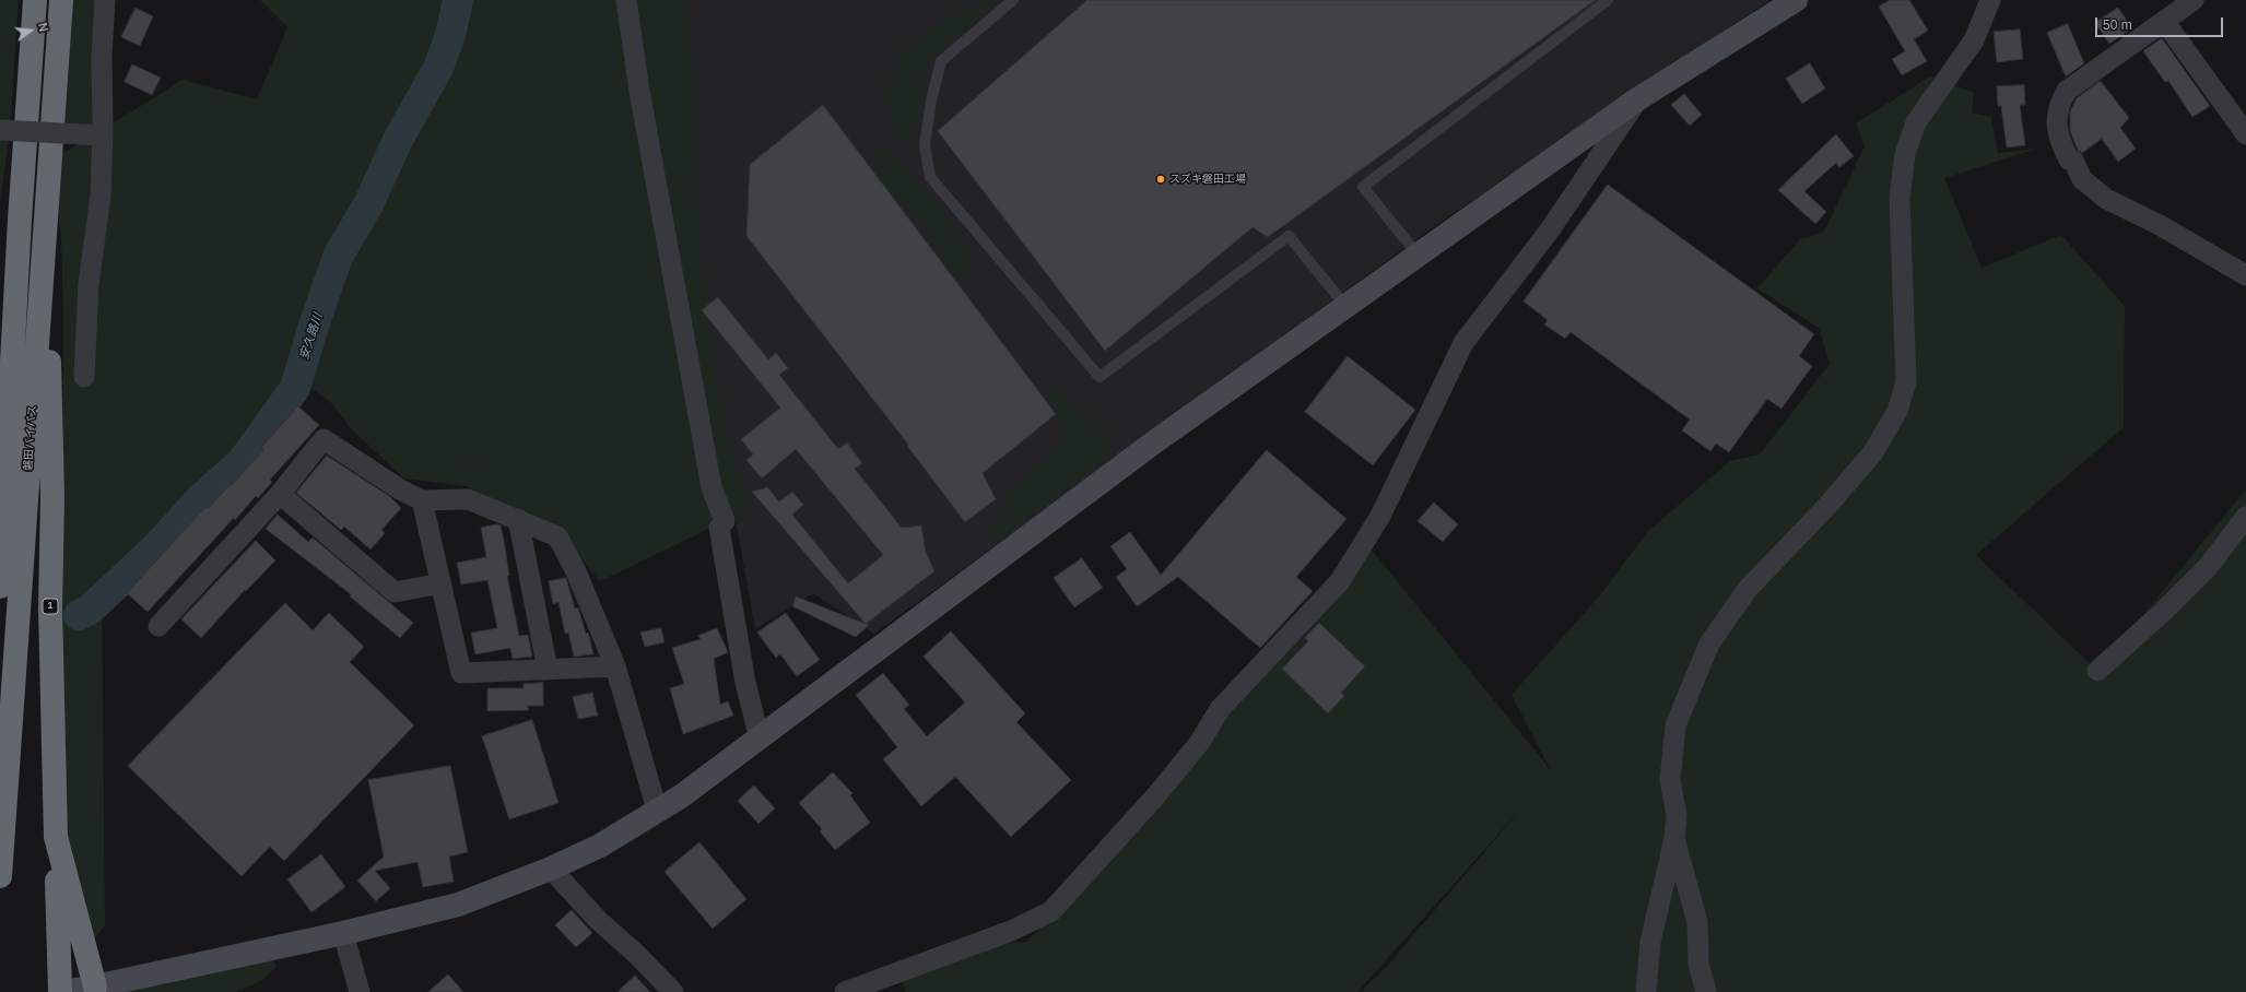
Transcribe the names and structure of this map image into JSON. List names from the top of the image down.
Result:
{
  "streets": {
    "highway": ["磐田バイパス", "1"]
  },
  "crossings": [
    ["磐田バイパス", "1"]
  ],
  "water": ["安久路川"],
  "places": ["スズキ磐田工場"],
  "scale_bar": "50 m",
  "north": "right"
}
